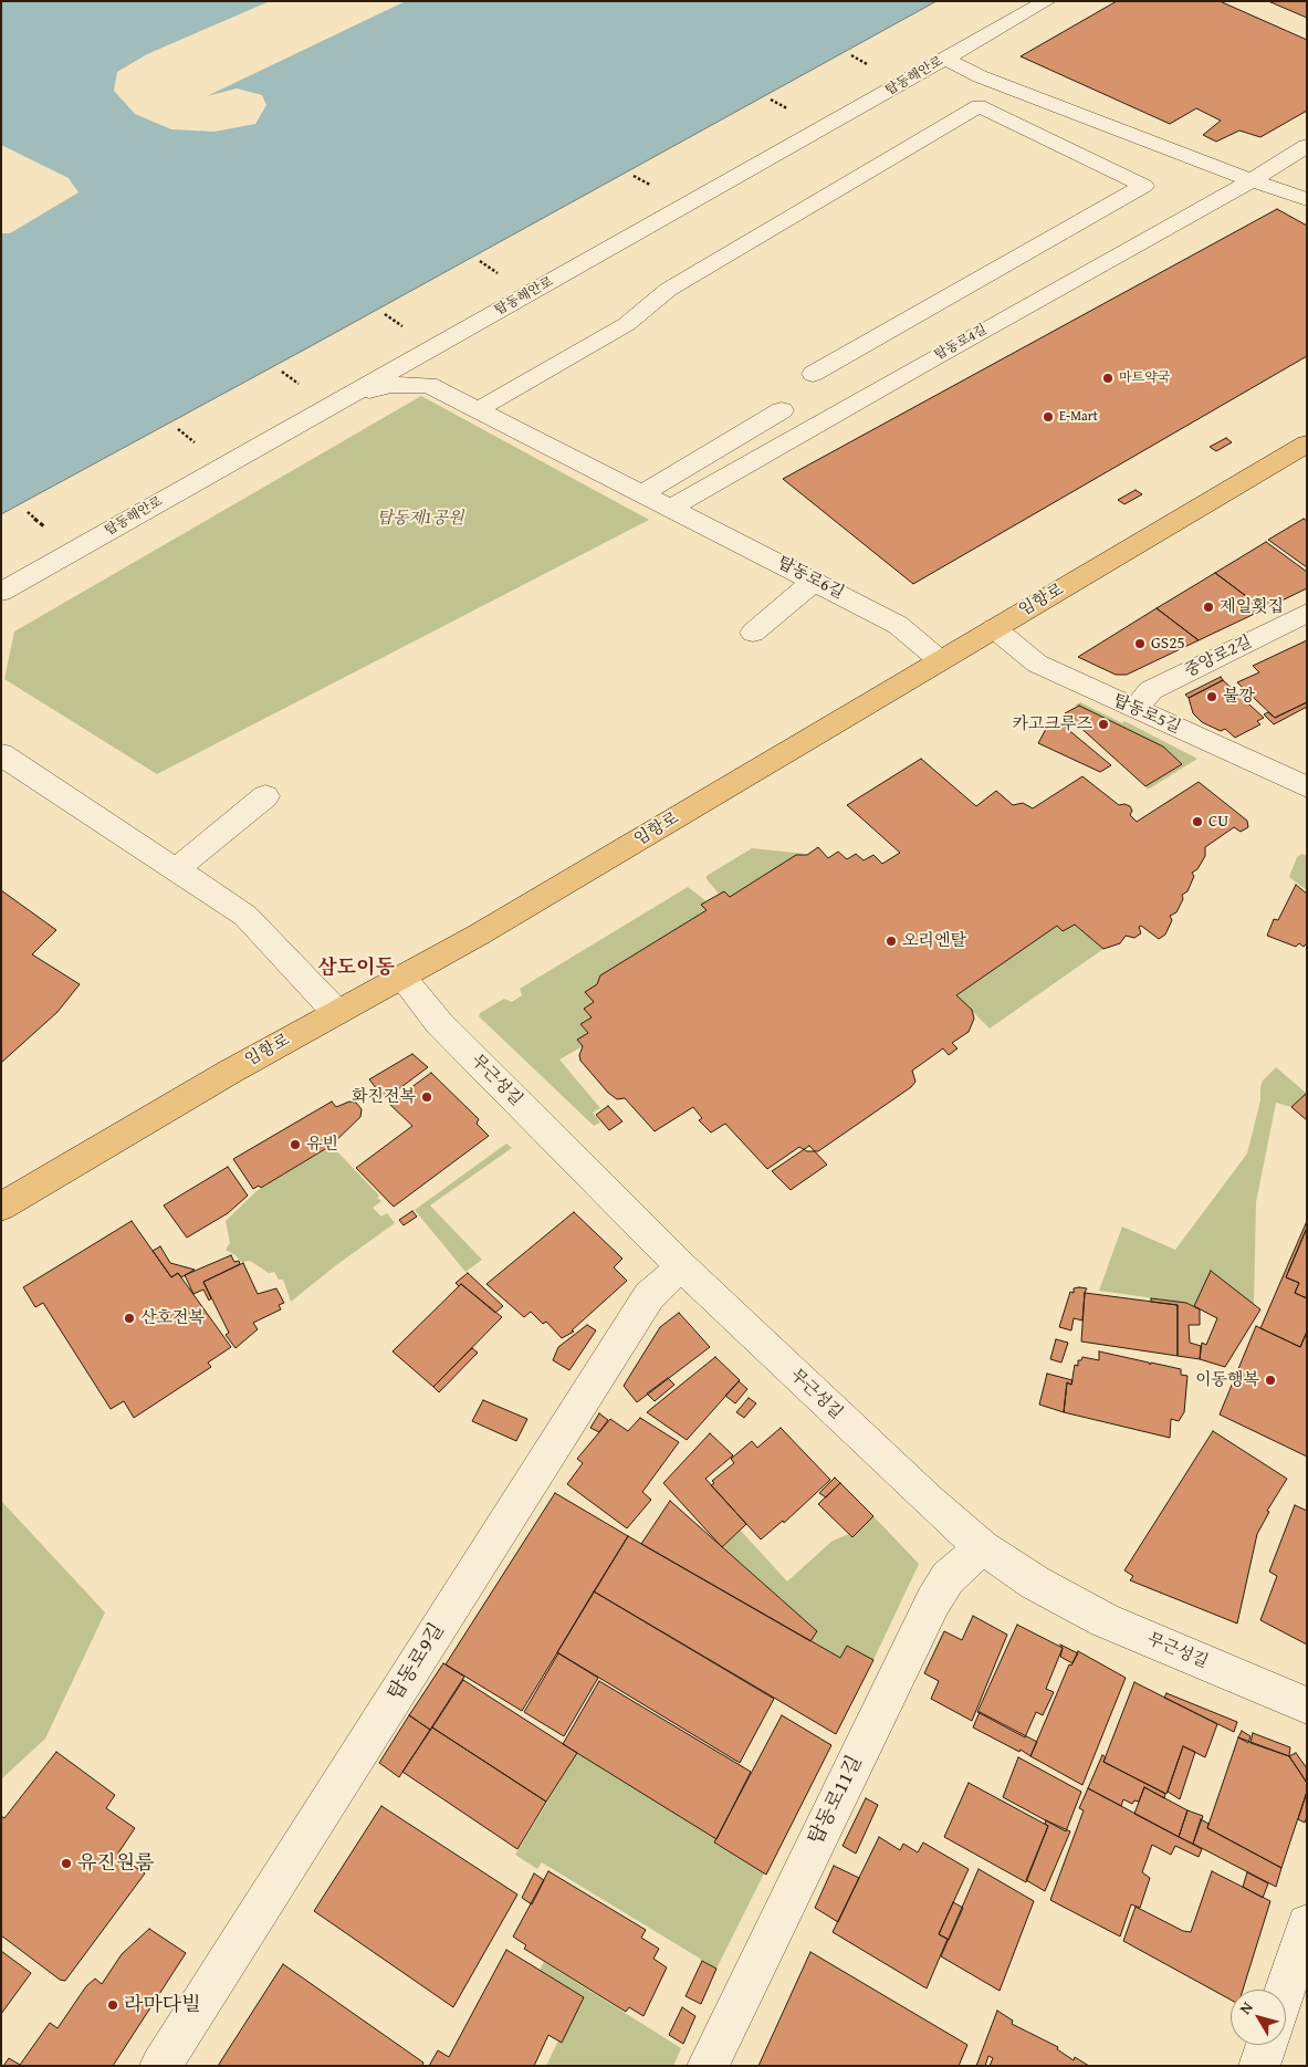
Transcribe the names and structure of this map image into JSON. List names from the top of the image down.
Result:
{
  "streets": {
    "main road": ["임항로"],
    "street": [
      "탑동해안로",
      "탑동로4길",
      "탑동로6길",
      "중앙로2길",
      "탑동로5길",
      "무근성길",
      "탑동로9길",
      "탑동로11길"
    ]
  },
  "crossings": [
    ["탑동해안로", "탑동로6길"],
    ["탑동로4길", "탑동로6길"],
    ["탑동로6길", "임항로"],
    ["임항로", "탑동로5길"],
    ["임항로", "무근성길"],
    ["중앙로2길", "탑동로5길"],
    ["무근성길", "탑동로9길"],
    ["무근성길", "탑동로11길"]
  ],
  "districts": ["삼도이동"],
  "parks": ["탑동제1공원"],
  "places": [
    "마트약국",
    "E-Mart",
    "제일횟집",
    "GS25",
    "불깡",
    "카고크루즈",
    "CU",
    "오리엔탈",
    "화진전복",
    "유빈",
    "산호전복",
    "이동행복",
    "유진원룸",
    "라마다빌"
  ],
  "north": "top left"
}
